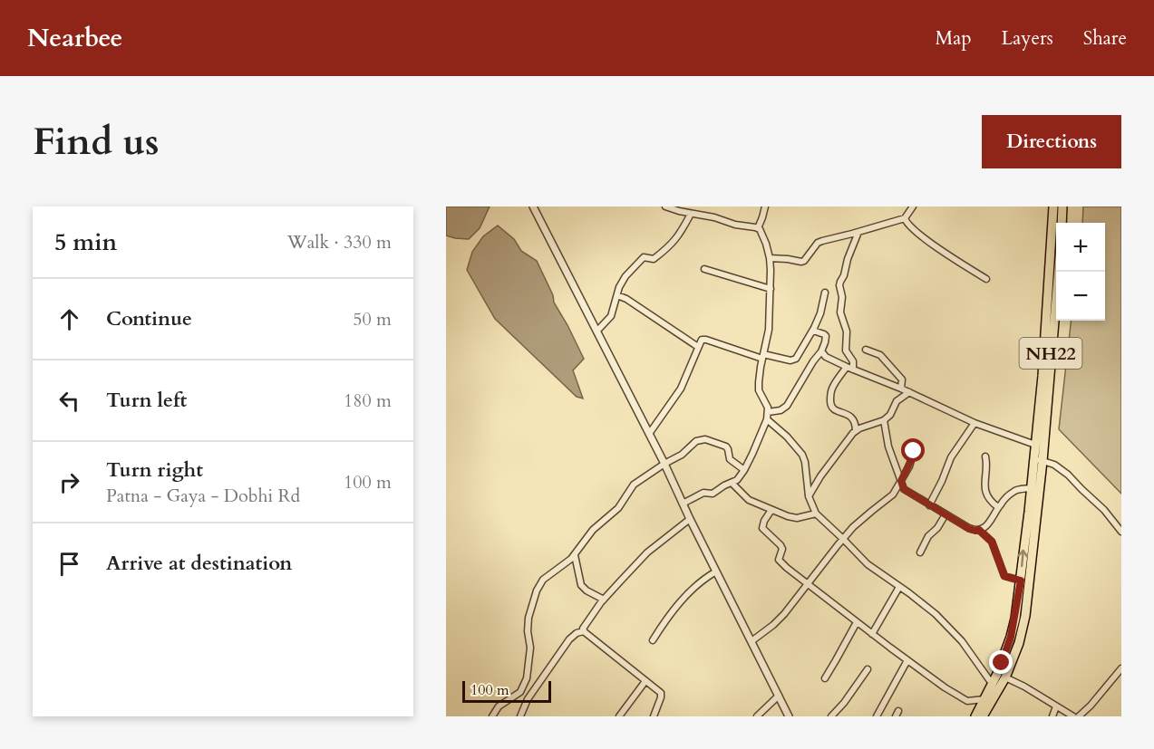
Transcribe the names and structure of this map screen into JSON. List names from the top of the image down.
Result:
{
  "streets": {
    "main road": ["NH22"]
  },
  "scale_bar": "100 m",
  "page": {
    "header": "Nearbee",
    "nav": ["Map", "Layers", "Share"],
    "buttons": "Directions",
    "title": "Find us",
    "heading": ["5 min", "Walk · 330 m"],
    "map_buttons": ["+", "−"],
    "list": [
      ["Continue", "50 m"],
      ["Turn left", "180 m"],
      ["Turn right", "Patna - Gaya - Dobhi Rd", "100 m"],
      "Arrive at destination"
    ],
    "scale": "100 m"
  }
}
